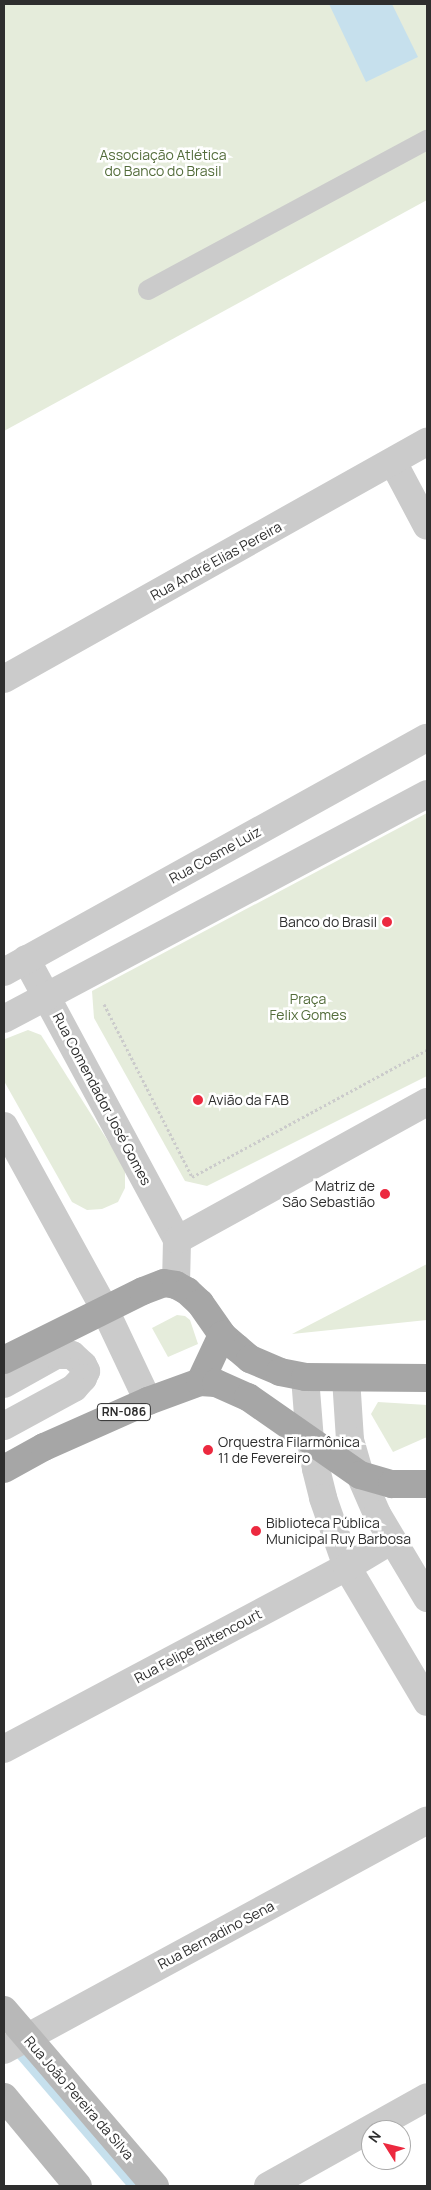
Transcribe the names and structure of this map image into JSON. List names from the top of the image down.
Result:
{
  "streets": {
    "main road": ["RN-086"],
    "street": [
      "Rua André Elias Pereira",
      "Rua Cosme Luiz",
      "Rua Comendador José Gomes",
      "Rua Felipe Bittencourt",
      "Rua Bernadino Sena",
      "Rua João Pereira da Silva"
    ]
  },
  "crossings": [
    ["Rua Cosme Luiz", "Rua Comendador José Gomes"],
    ["Rua Bernadino Sena", "Rua João Pereira da Silva"]
  ],
  "parks": ["Associação Atlética do Banco do Brasil", "Praça Felix Gomes"],
  "places": [
    "Banco do Brasil",
    "Avião da FAB",
    "Matriz de São Sebastião",
    "Orquestra Filarmônica 11 de Fevereiro",
    "Biblioteca Pública Municipal Ruy Barbosa"
  ],
  "north": "top left"
}
